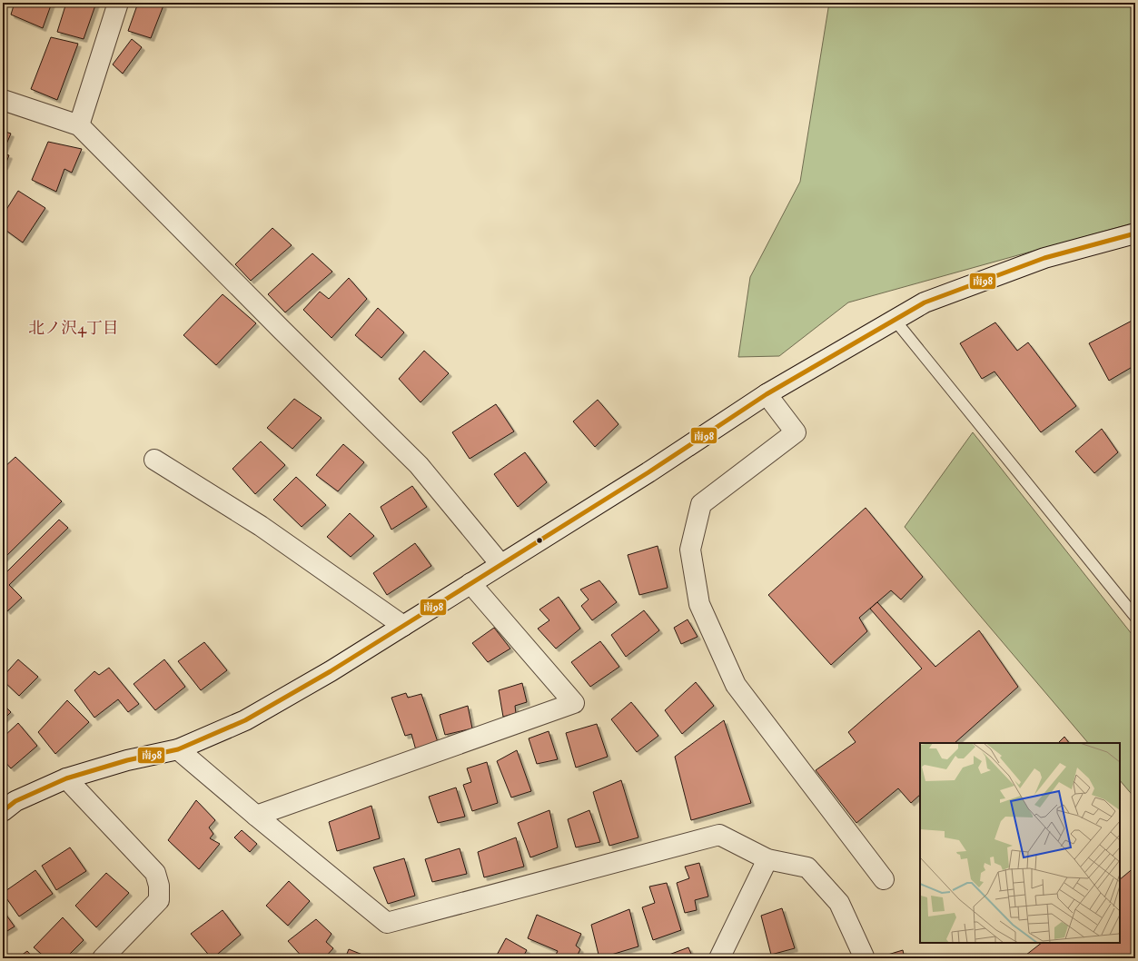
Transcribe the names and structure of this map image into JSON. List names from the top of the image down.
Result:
{
  "districts": ["北ノ沢4丁目"],
  "lines": ["transit line 南98"]
}
